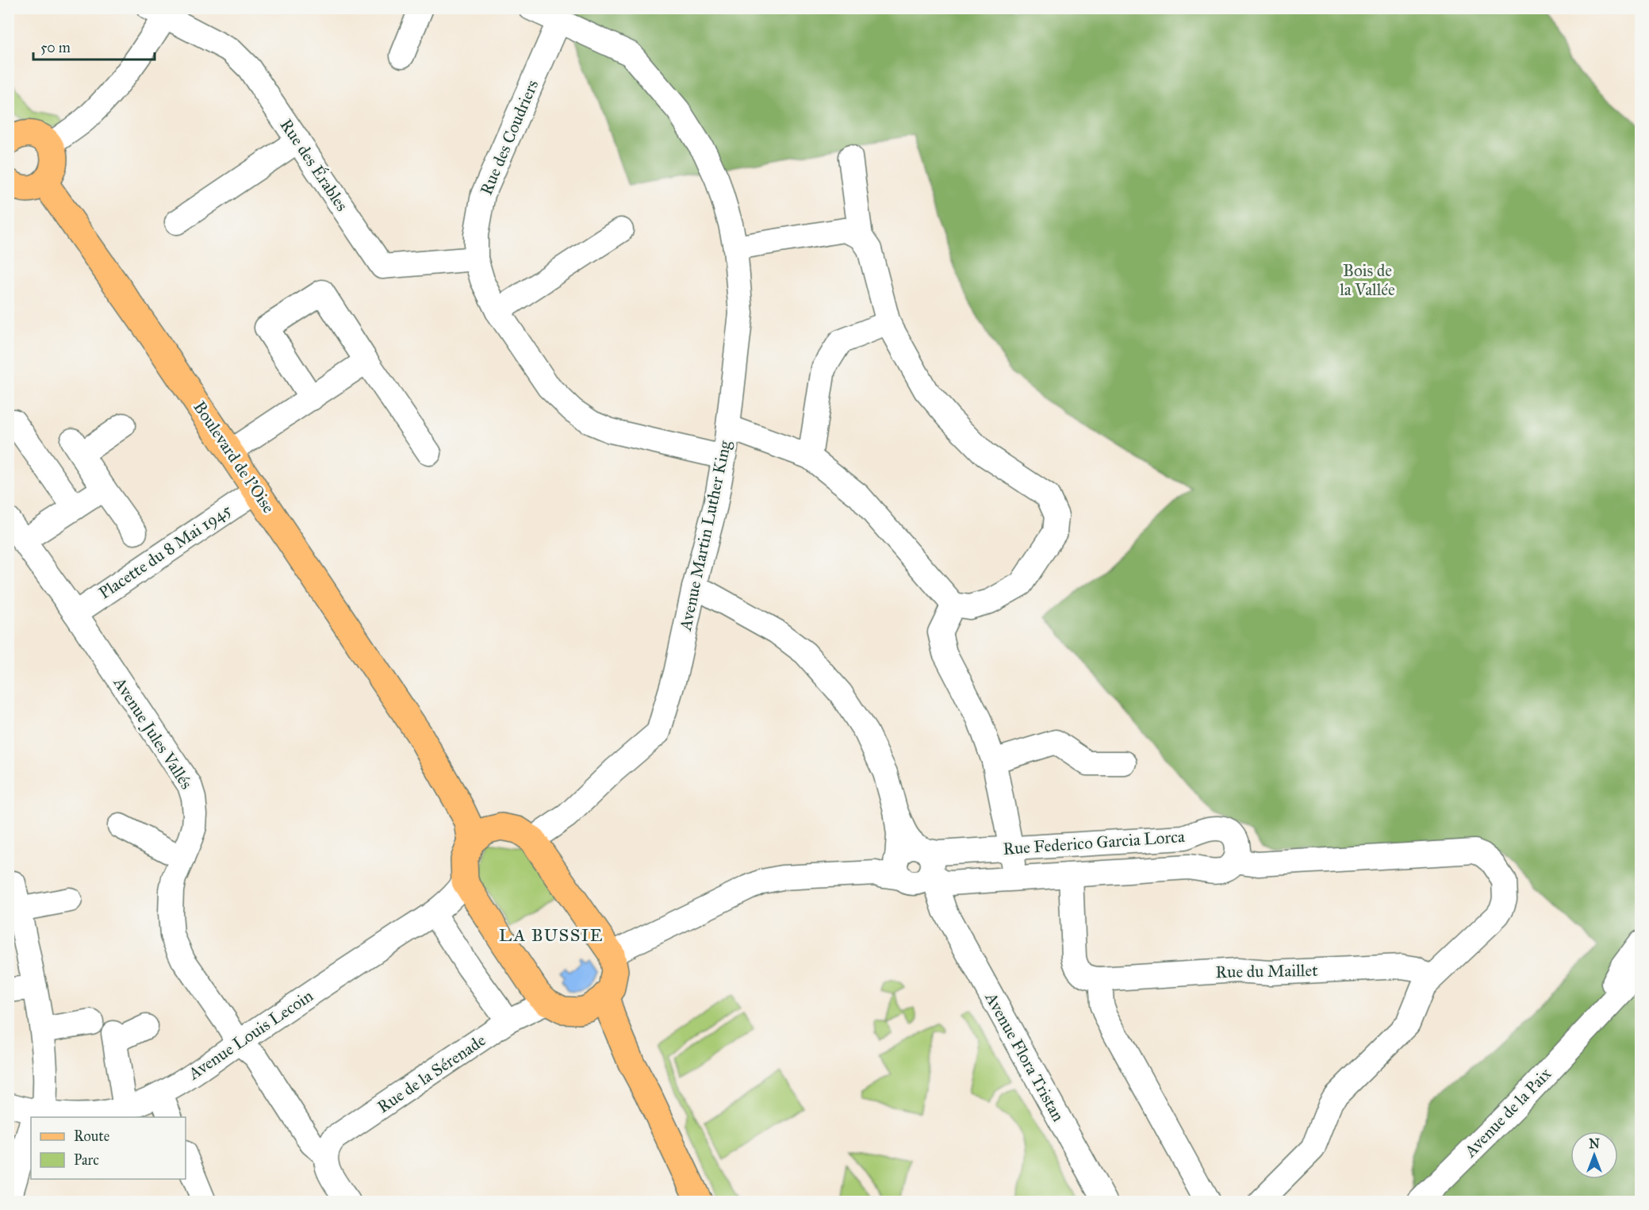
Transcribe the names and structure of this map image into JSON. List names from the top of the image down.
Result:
{
  "streets": {
    "main road": ["Boulevard de l'Oise"],
    "street": [
      "Rue des Coudriers",
      "Rue des Érables",
      "Avenue Martin Luther King",
      "Placette du 8 Mai 1945",
      "Avenue Jules Vallés",
      "Rue Federico Garcia Lorca",
      "Rue du Maillet",
      "Avenue Louis Lecoin",
      "Avenue Flora Tristan",
      "Rue de la Sérenade",
      "Avenue de la Paix"
    ]
  },
  "crossings": [
    ["Rue des Coudriers", "Rue des Érables"],
    ["Rue des Coudriers", "Avenue Martin Luther King"],
    ["Boulevard de l'Oise", "Avenue Martin Luther King"],
    ["Boulevard de l'Oise", "Placette du 8 Mai 1945"],
    ["Avenue Martin Luther King", "Avenue Flora Tristan"],
    ["Placette du 8 Mai 1945", "Avenue Jules Vallés"],
    ["Avenue Jules Vallés", "Avenue Louis Lecoin"],
    ["Avenue Jules Vallés", "Rue de la Sérenade"],
    ["Rue Federico Garcia Lorca", "Rue du Maillet"],
    ["Rue Federico Garcia Lorca", "Avenue Flora Tristan"]
  ],
  "districts": ["LA BUSSIE"],
  "parks": ["Bois de la Vallée"],
  "legend": ["Route", "Parc"],
  "scale_bar": "50 m",
  "north": "top"
}
